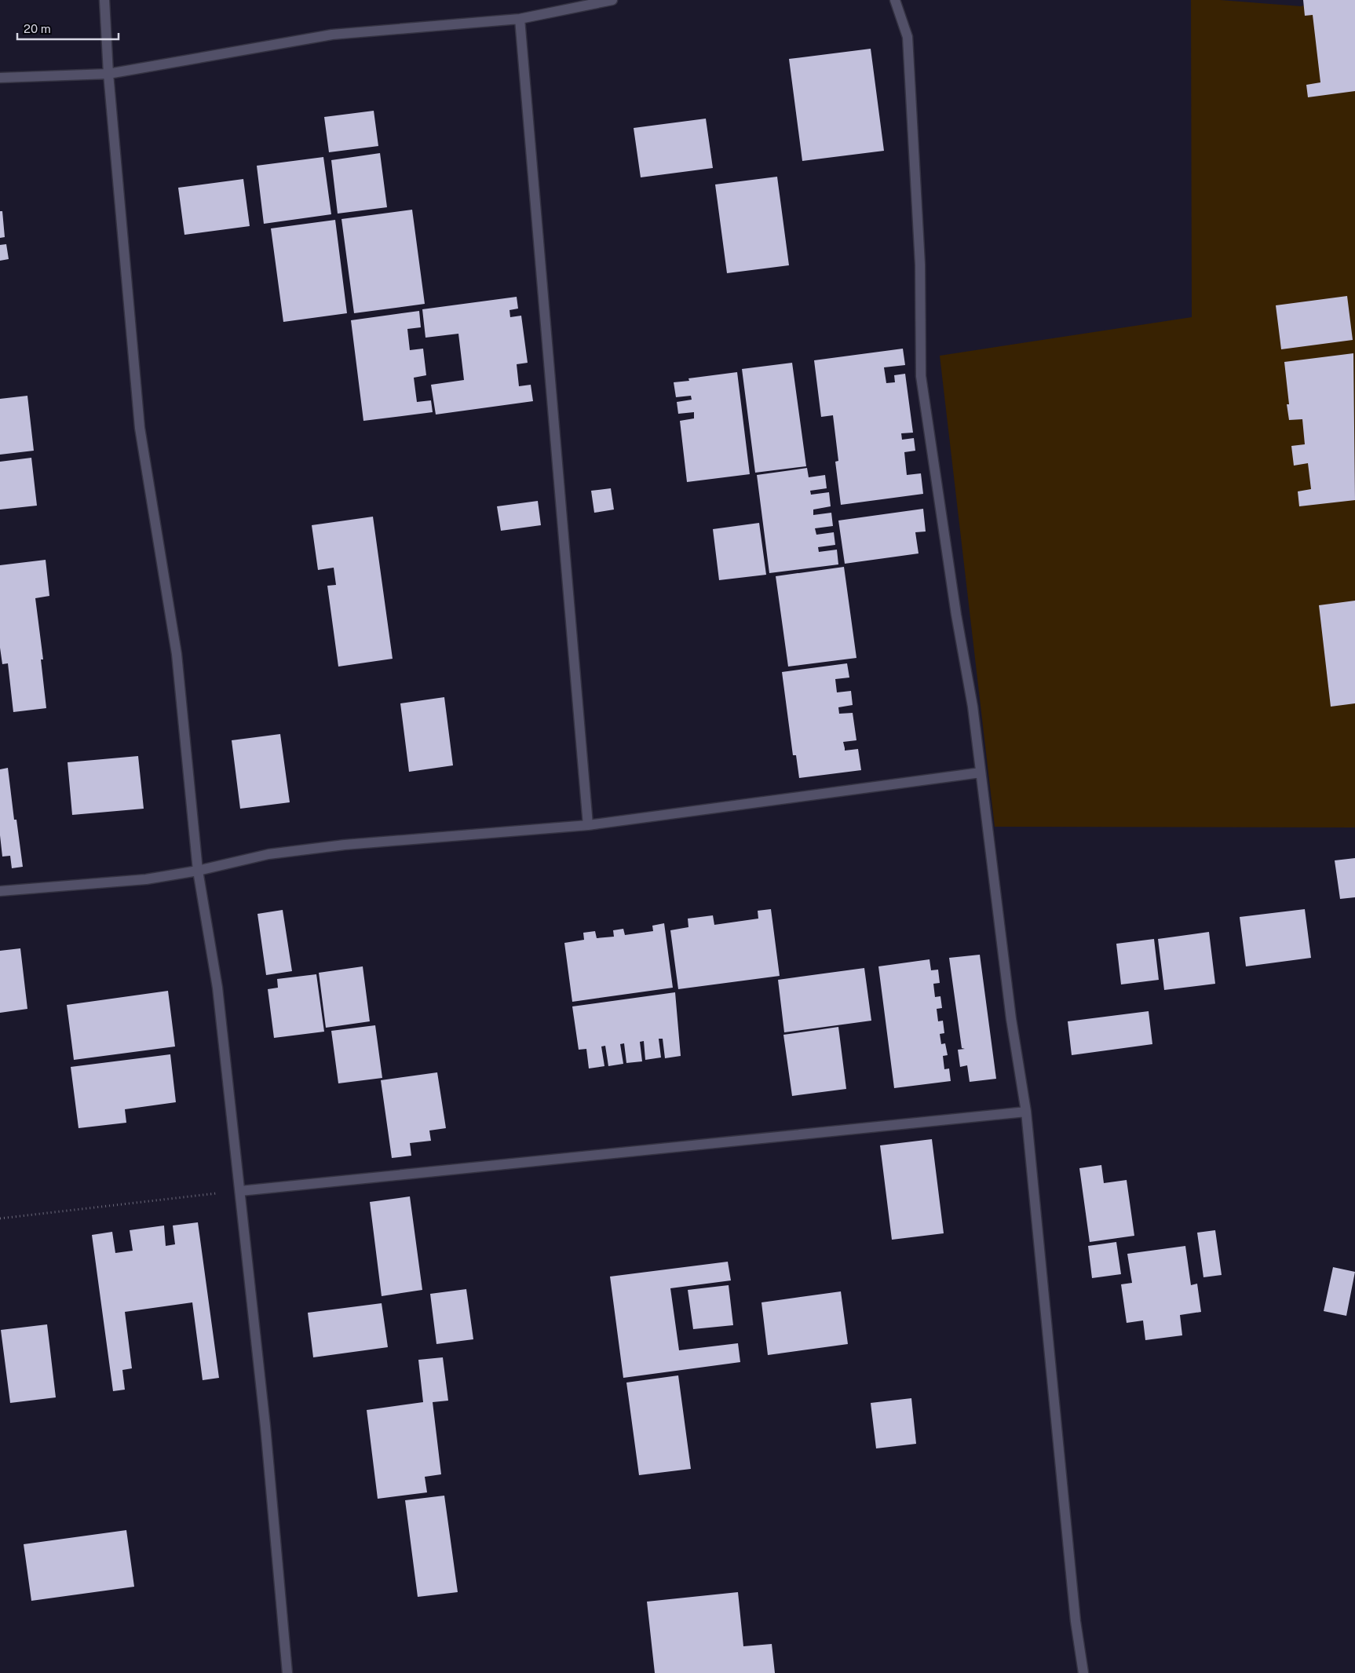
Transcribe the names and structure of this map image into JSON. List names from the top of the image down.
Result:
{
  "scale_bar": "20 m"
}
